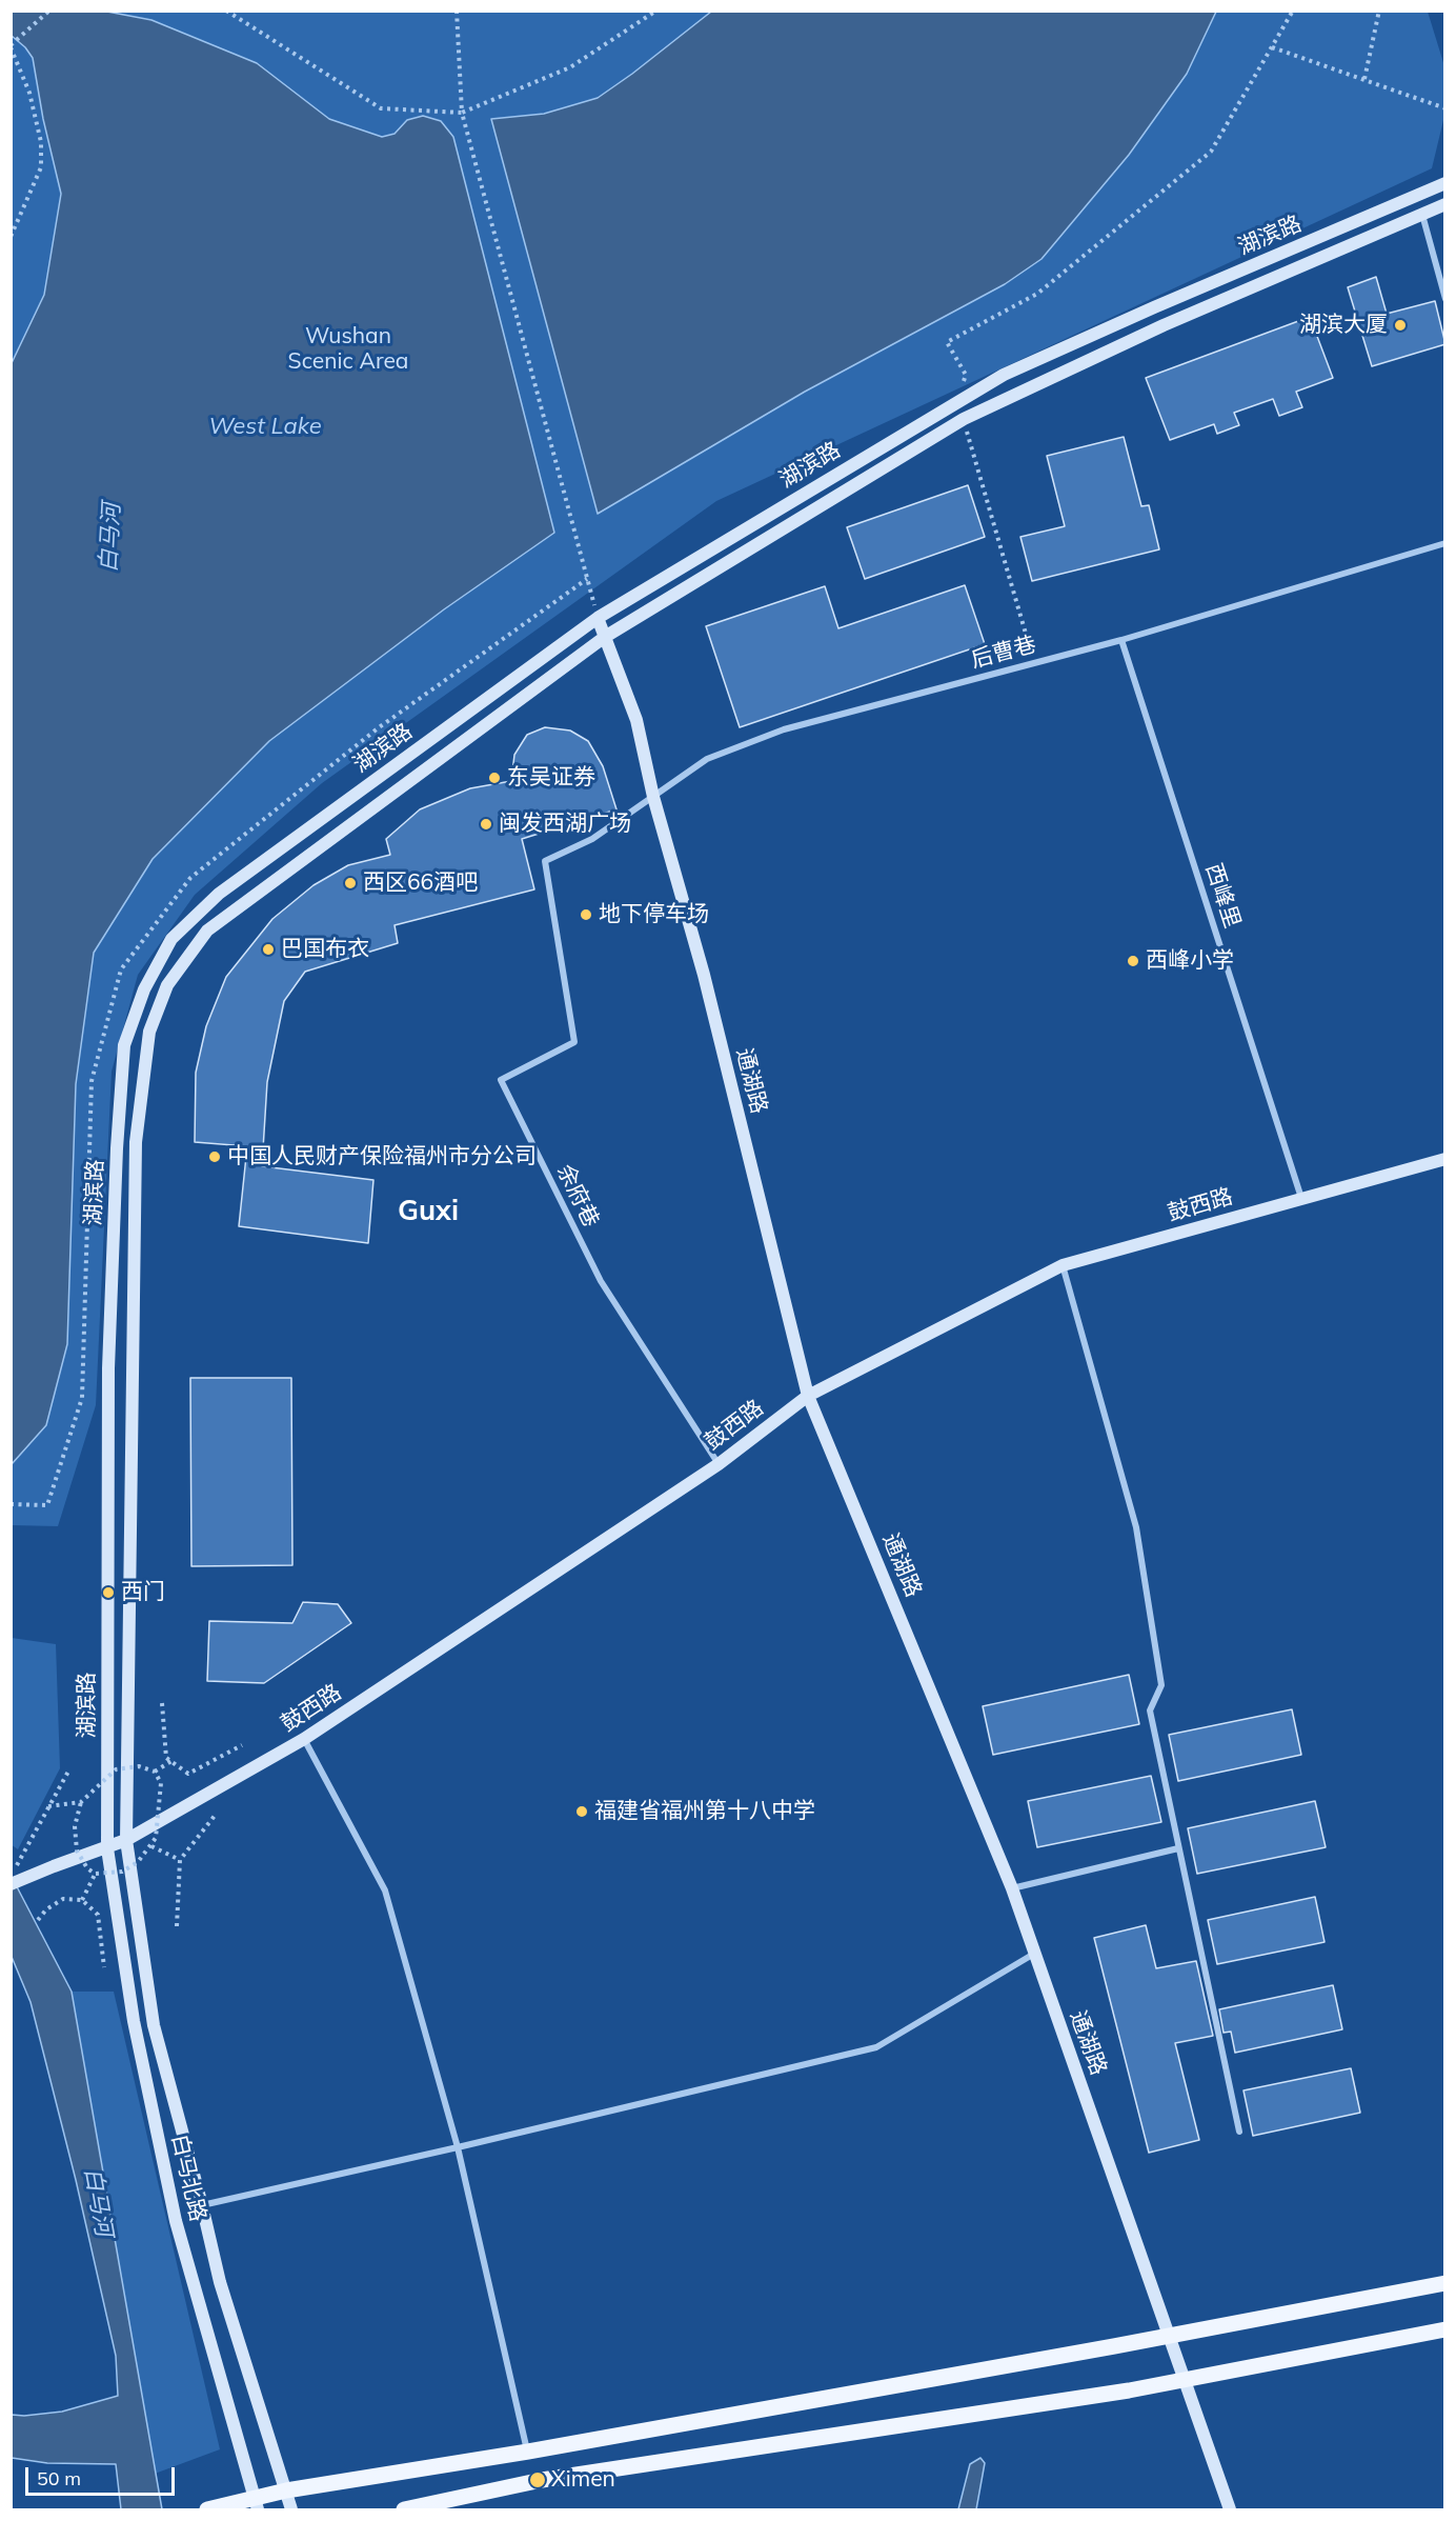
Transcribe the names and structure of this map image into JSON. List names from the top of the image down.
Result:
{
  "streets": {
    "main road": [
      "湖滨路",
      "通湖路",
      "鼓西路",
      "白马北路"
    ],
    "street": ["后曹巷", "西峰里", "余府巷"]
  },
  "crossings": [
    ["湖滨路", "通湖路"],
    ["湖滨路", "鼓西路"],
    ["湖滨路", "白马北路"],
    ["后曹巷", "西峰里"],
    ["后曹巷", "通湖路"],
    ["后曹巷", "余府巷"],
    ["西峰里", "鼓西路"],
    ["通湖路", "鼓西路"],
    ["余府巷", "鼓西路"],
    ["鼓西路", "白马北路"]
  ],
  "districts": ["Guxi"],
  "water": ["West Lake", "白马河"],
  "parks": ["Wushan Scenic Area"],
  "places": [
    "湖滨大厦",
    "东吴证券",
    "闽发西湖广场",
    "西区66酒吧",
    "地下停车场",
    "巴国布衣",
    "西峰小学",
    "中国人民财产保险福州市分公司",
    "西门",
    "福建省福州第十八中学",
    "Ximen"
  ],
  "scale_bar": "50 m"
}
